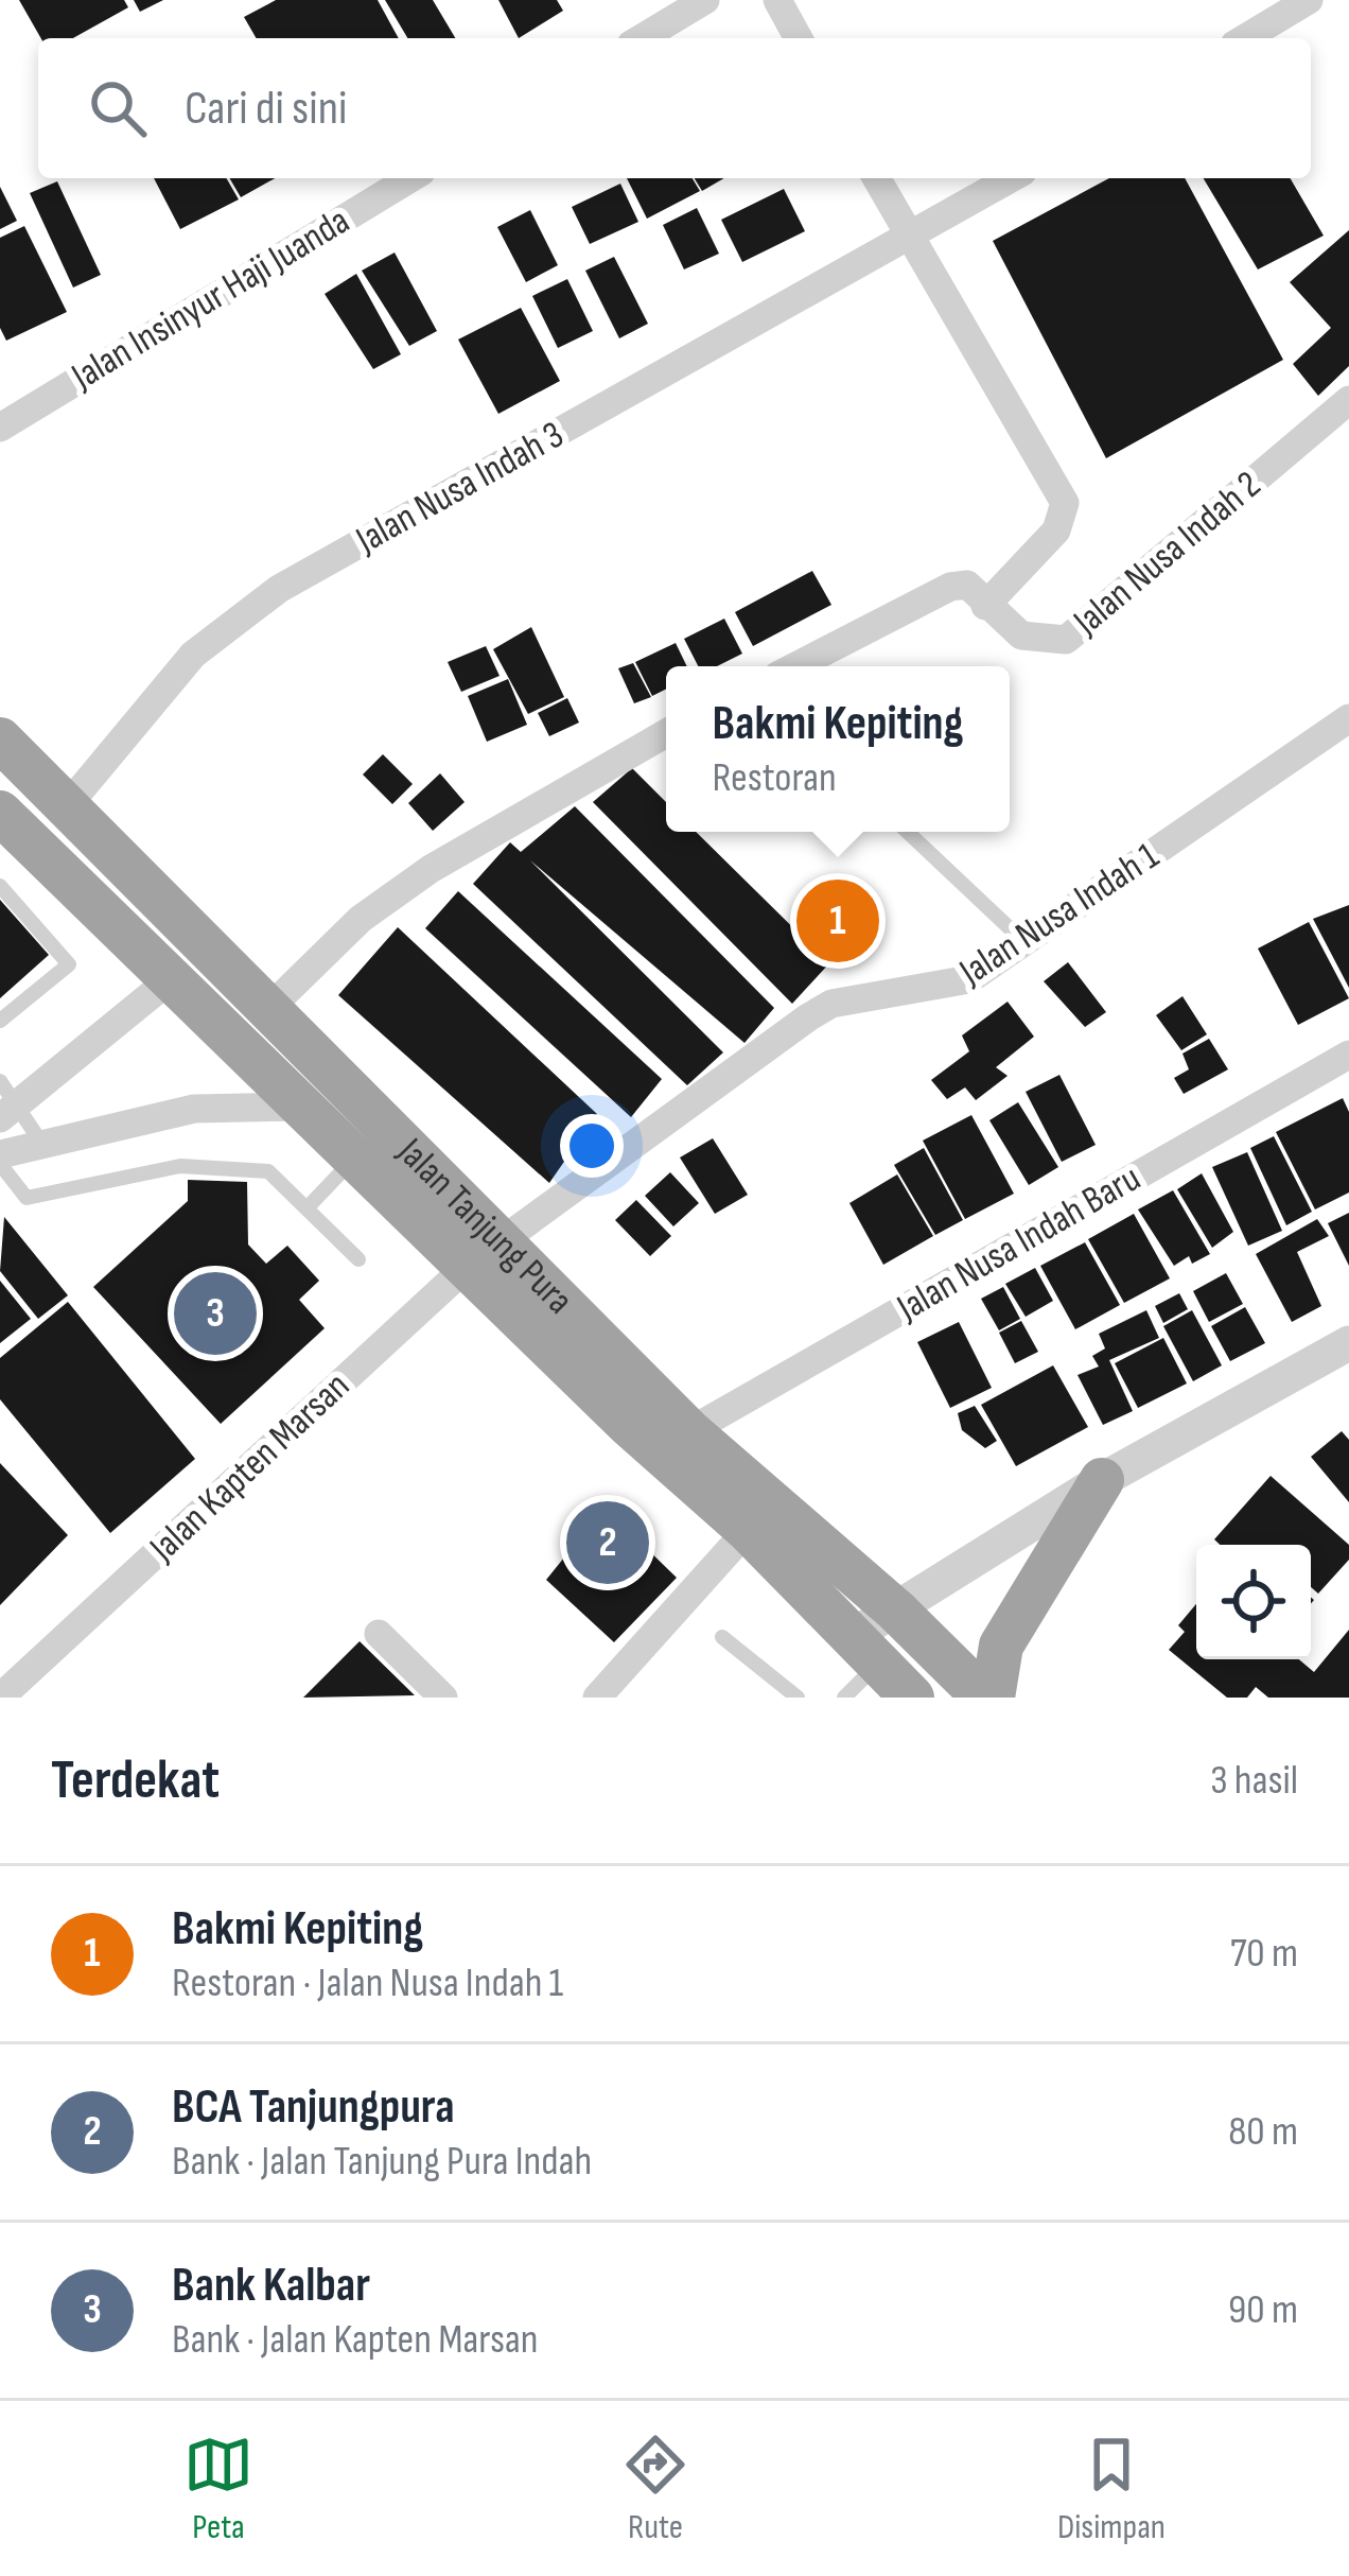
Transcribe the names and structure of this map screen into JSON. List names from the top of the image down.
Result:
{
  "streets": {
    "highway": ["Jalan Tanjung Pura"],
    "street": [
      "Jalan Insinyur Haji Juanda",
      "Jalan Nusa Indah 3",
      "Jalan Nusa Indah 2",
      "Jalan Nusa Indah 1",
      "Jalan Nusa Indah Baru",
      "Jalan Kapten Marsan"
    ]
  },
  "crossings": [
    ["Jalan Nusa Indah 3", "Jalan Tanjung Pura"],
    ["Jalan Nusa Indah 1", "Jalan Tanjung Pura"],
    ["Jalan Nusa Indah 1", "Jalan Kapten Marsan"],
    ["Jalan Tanjung Pura", "Jalan Nusa Indah Baru"],
    ["Jalan Tanjung Pura", "Jalan Kapten Marsan"]
  ],
  "page": {
    "search": "Cari di sini",
    "popup": ["Bakmi Kepiting", "Restoran"],
    "pins": ["1", "3", "2"],
    "heading": ["Terdekat", "3 hasil"],
    "list": [
      {
        "mark": "1",
        "name": "Bakmi Kepiting",
        "note": "Restoran · Jalan Nusa Indah 1",
        "value": "70 m"
      },
      {
        "mark": "2",
        "name": "BCA Tanjungpura",
        "note": "Bank · Jalan Tanjung Pura Indah",
        "value": "80 m"
      },
      {
        "mark": "3",
        "name": "Bank Kalbar",
        "note": "Bank · Jalan Kapten Marsan",
        "value": "90 m"
      }
    ],
    "nav": ["Peta", "Rute", "Disimpan"]
  }
}
